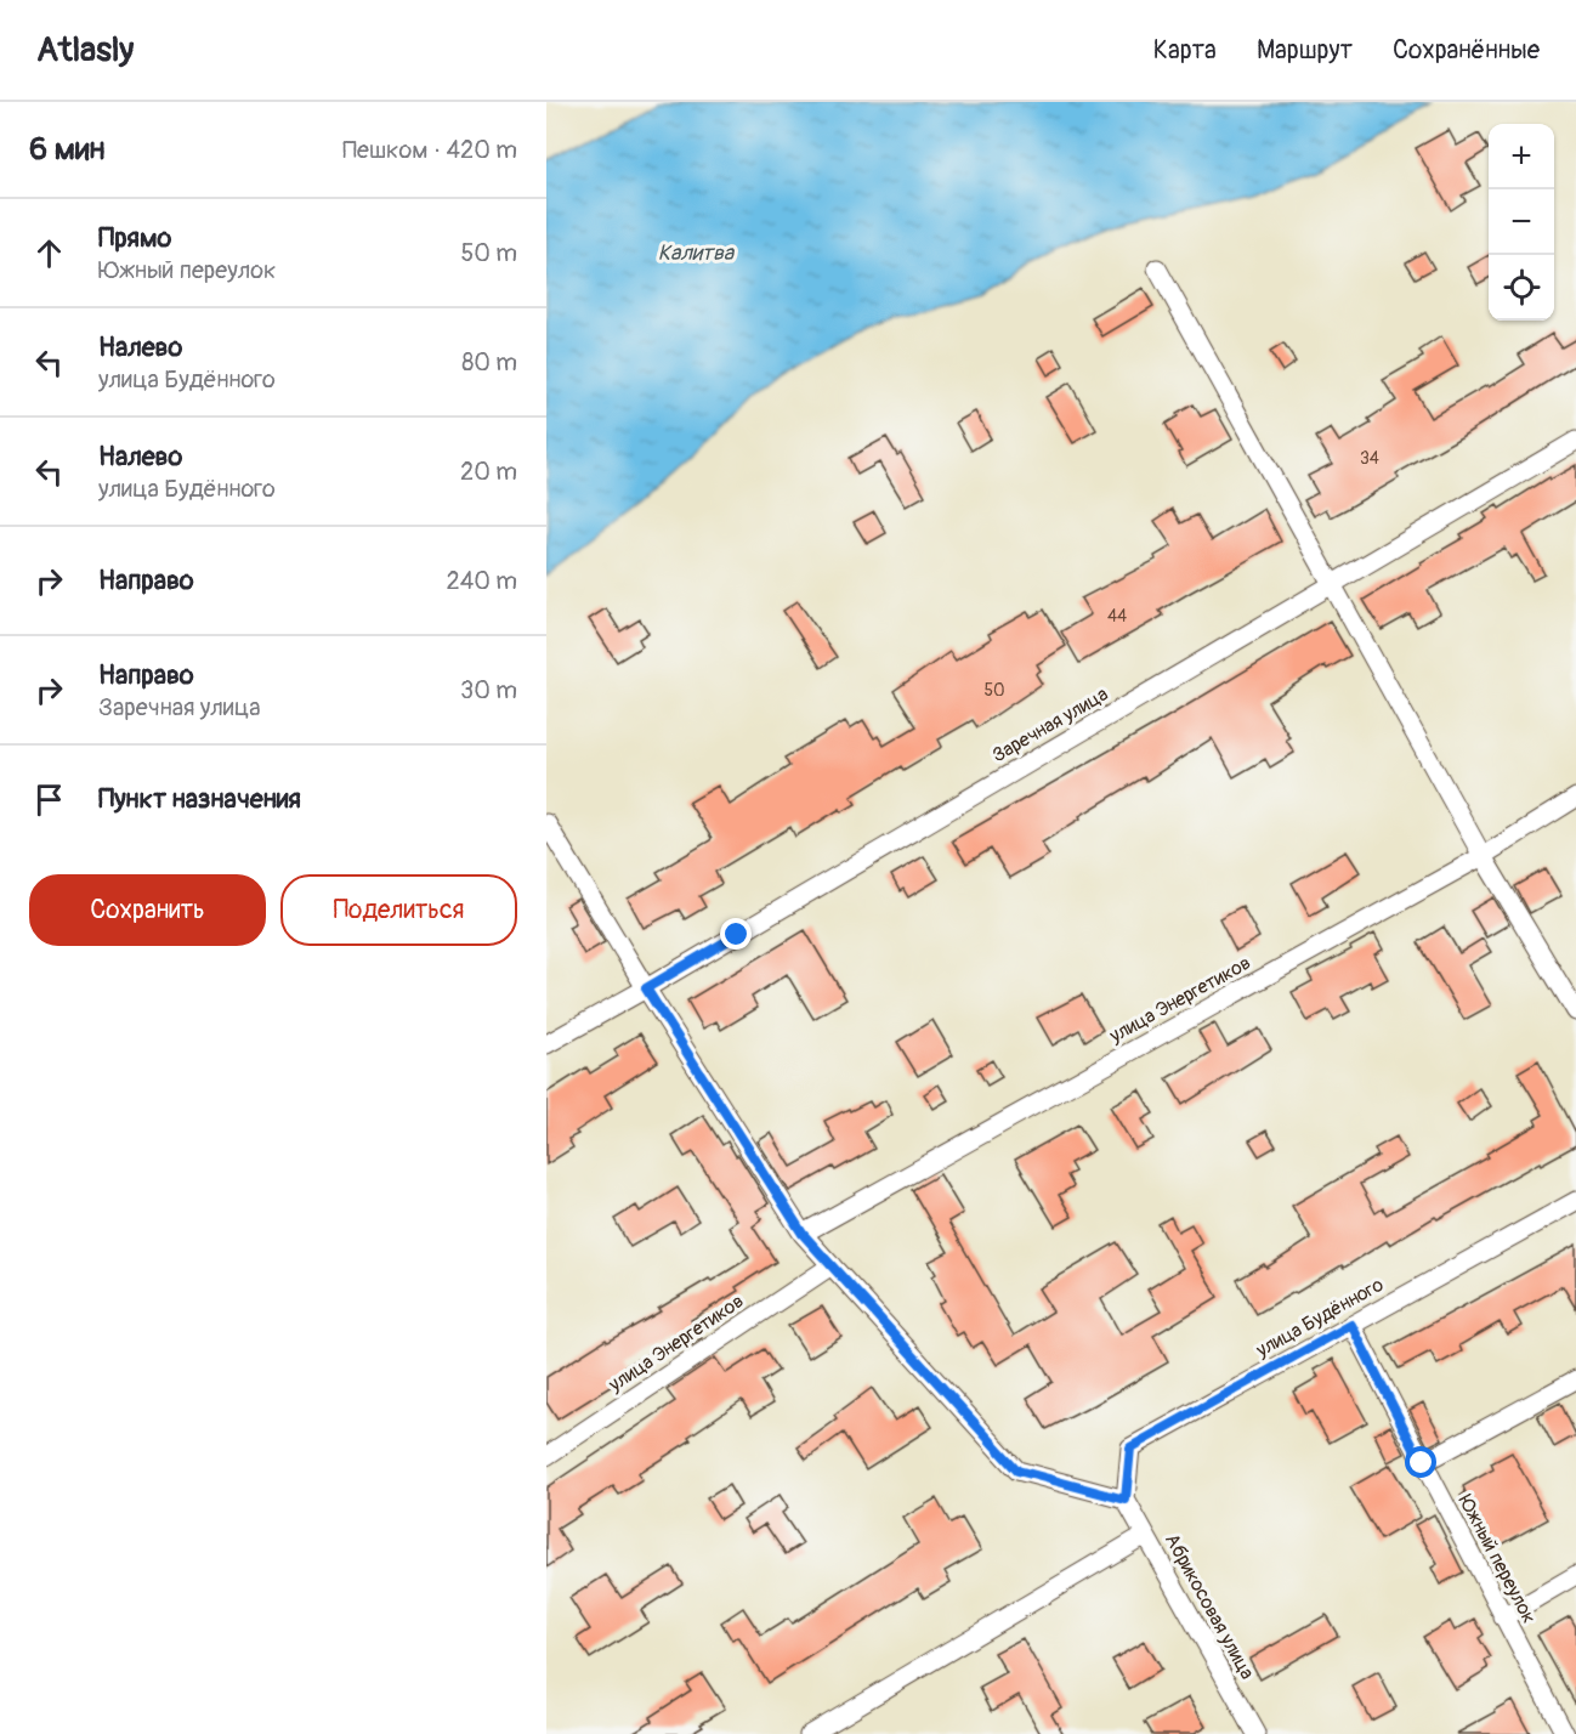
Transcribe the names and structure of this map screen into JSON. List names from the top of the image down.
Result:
{
  "streets": {
    "street": [
      "Заречная улица",
      "улица Энергетиков",
      "улица Будённого",
      "Южный переулок",
      "Абрикосовая улица"
    ]
  },
  "crossings": [
    ["улица Будённого", "Южный переулок"],
    ["улица Будённого", "Абрикосовая улица"]
  ],
  "water": ["Калитва"],
  "house_numbers": ["34", "44", "50"],
  "page": {
    "header": "Atlasly",
    "nav": ["Карта", "Маршрут", "Сохранённые"],
    "heading": ["6 мин", "Пешком · 420 m"],
    "map_buttons": ["+", "−"],
    "list": [
      ["Прямо", "Южный переулок", "50 m"],
      ["Налево", "улица Будённого", "80 m"],
      ["Налево", "улица Будённого", "20 m"],
      ["Направо", "240 m"],
      ["Направо", "Заречная улица", "30 m"],
      "Пункт назначения"
    ],
    "buttons": ["Сохранить", "Поделиться"]
  }
}
